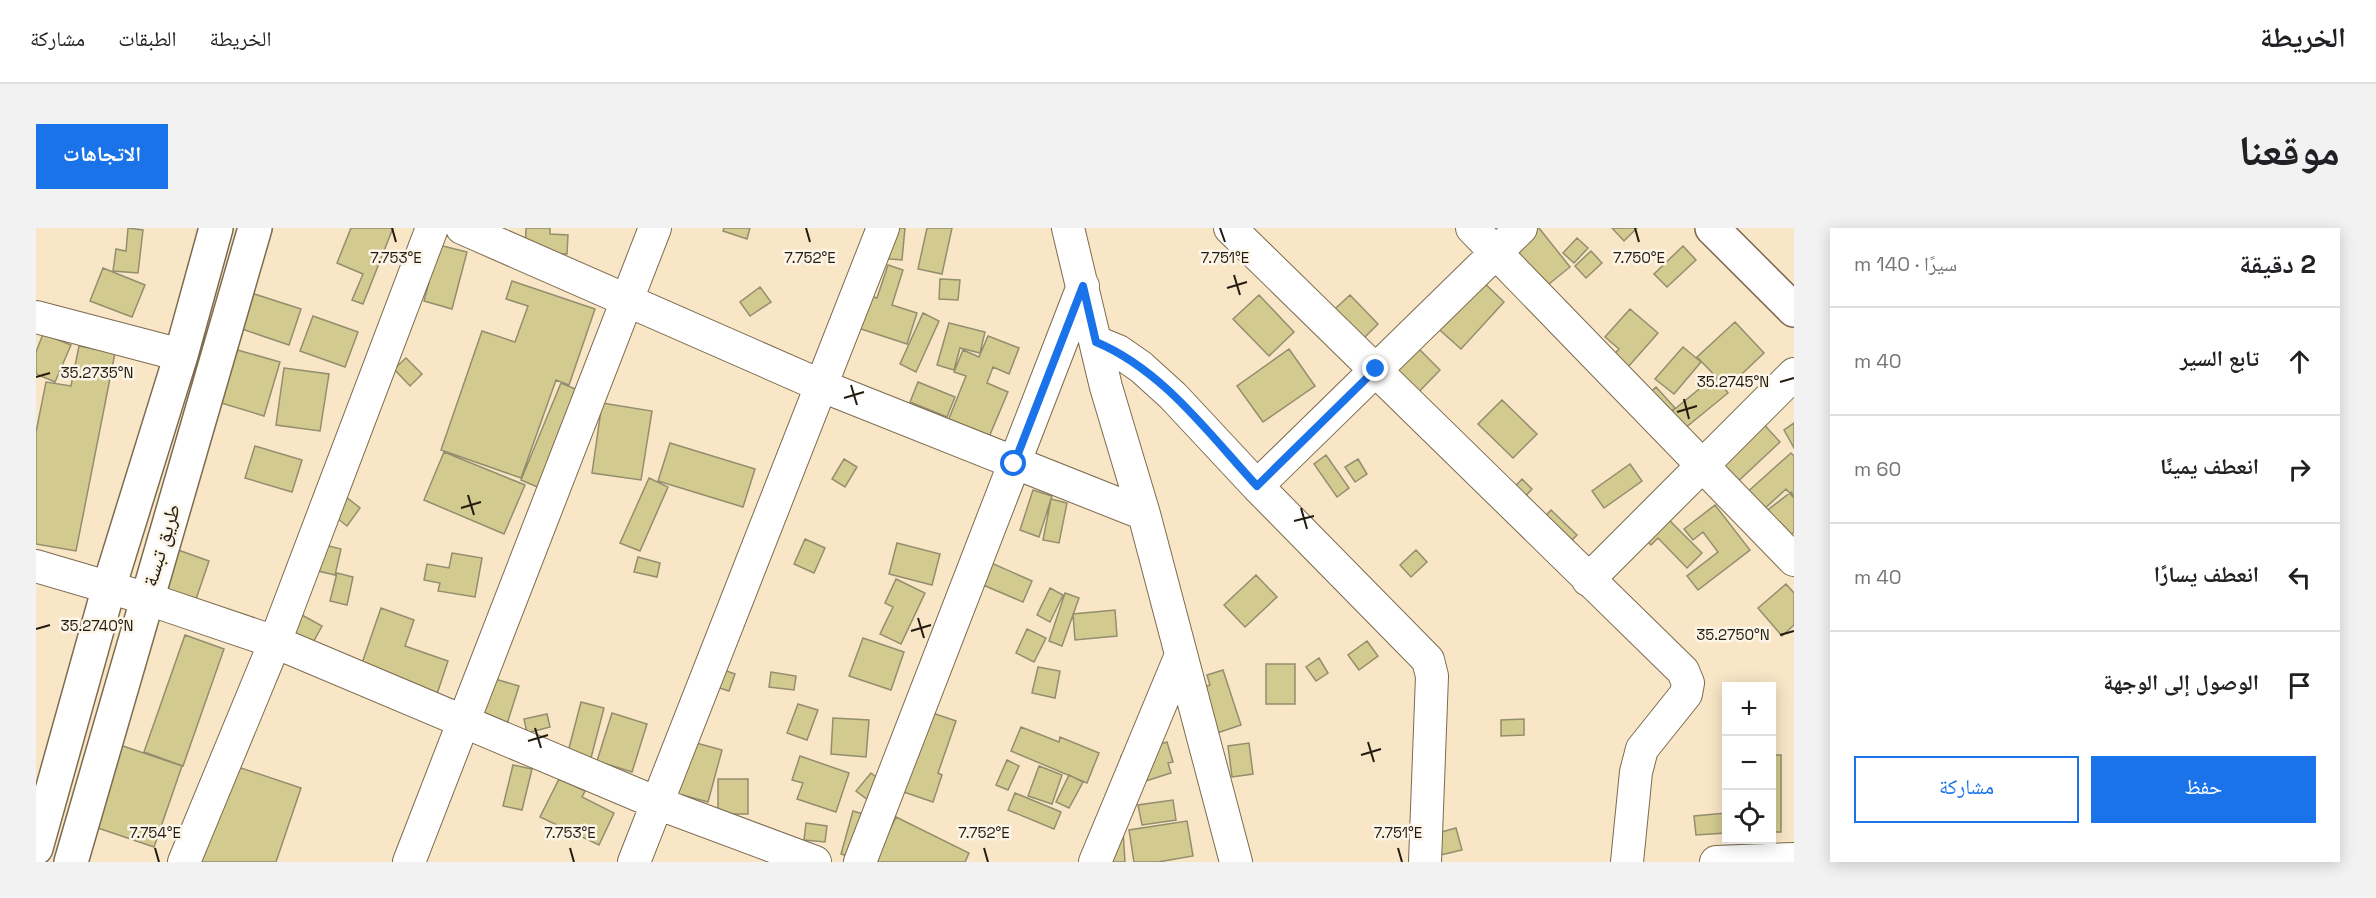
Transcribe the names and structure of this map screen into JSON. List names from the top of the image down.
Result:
{
  "streets": {
    "main road": ["طريق تبسة"]
  },
  "page": {
    "header": "الخريطة",
    "nav": ["الخريطة", "الطبقات", "مشاركة"],
    "title": "موقعنا",
    "buttons": [
      "الاتجاهات",
      ["حفظ", "مشاركة"]
    ],
    "heading": ["2 دقيقة", "سيرًا · 140 m"],
    "list": [
      ["تابع السير", "40 m"],
      ["انعطف يمينًا", "60 m"],
      ["انعطف يسارًا", "40 m"],
      "الوصول إلى الوجهة"
    ],
    "map_buttons": ["+", "−"]
  },
  "coordinates": [
    "7.753°E",
    "7.752°E",
    "7.751°E",
    "7.750°E",
    "35.2735°N",
    "35.2745°N",
    "35.2740°N",
    "35.2750°N",
    "7.754°E"
  ]
}
